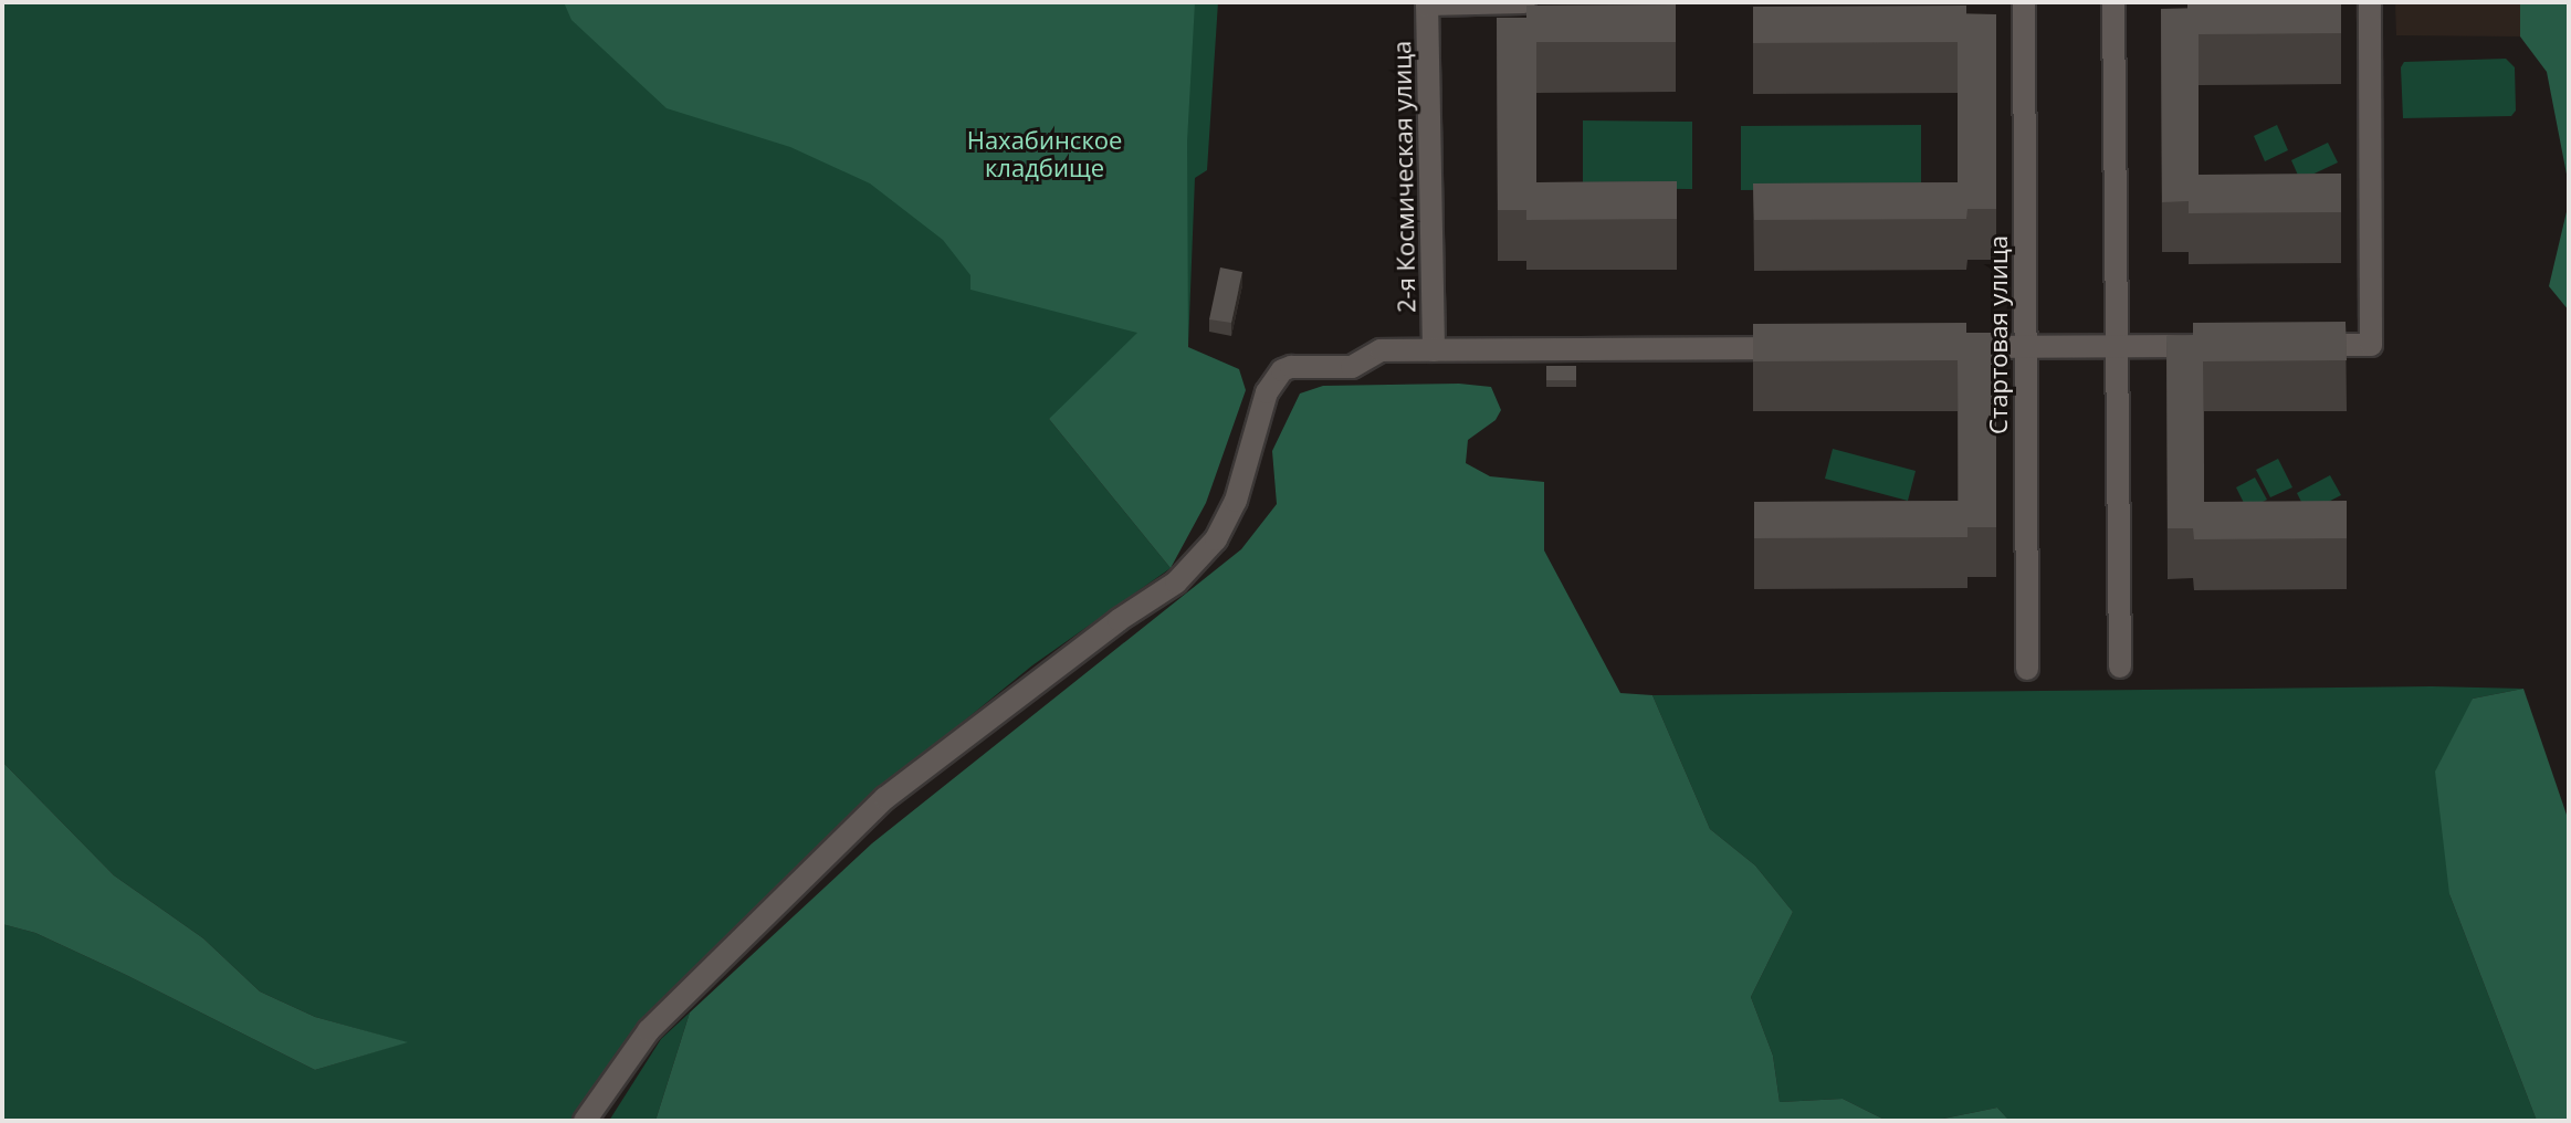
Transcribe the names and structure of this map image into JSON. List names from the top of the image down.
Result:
{
  "streets": {
    "street": ["2-я Космическая улица", "Стартовая улица"]
  },
  "parks": ["Нахабинское кладбище"]
}
